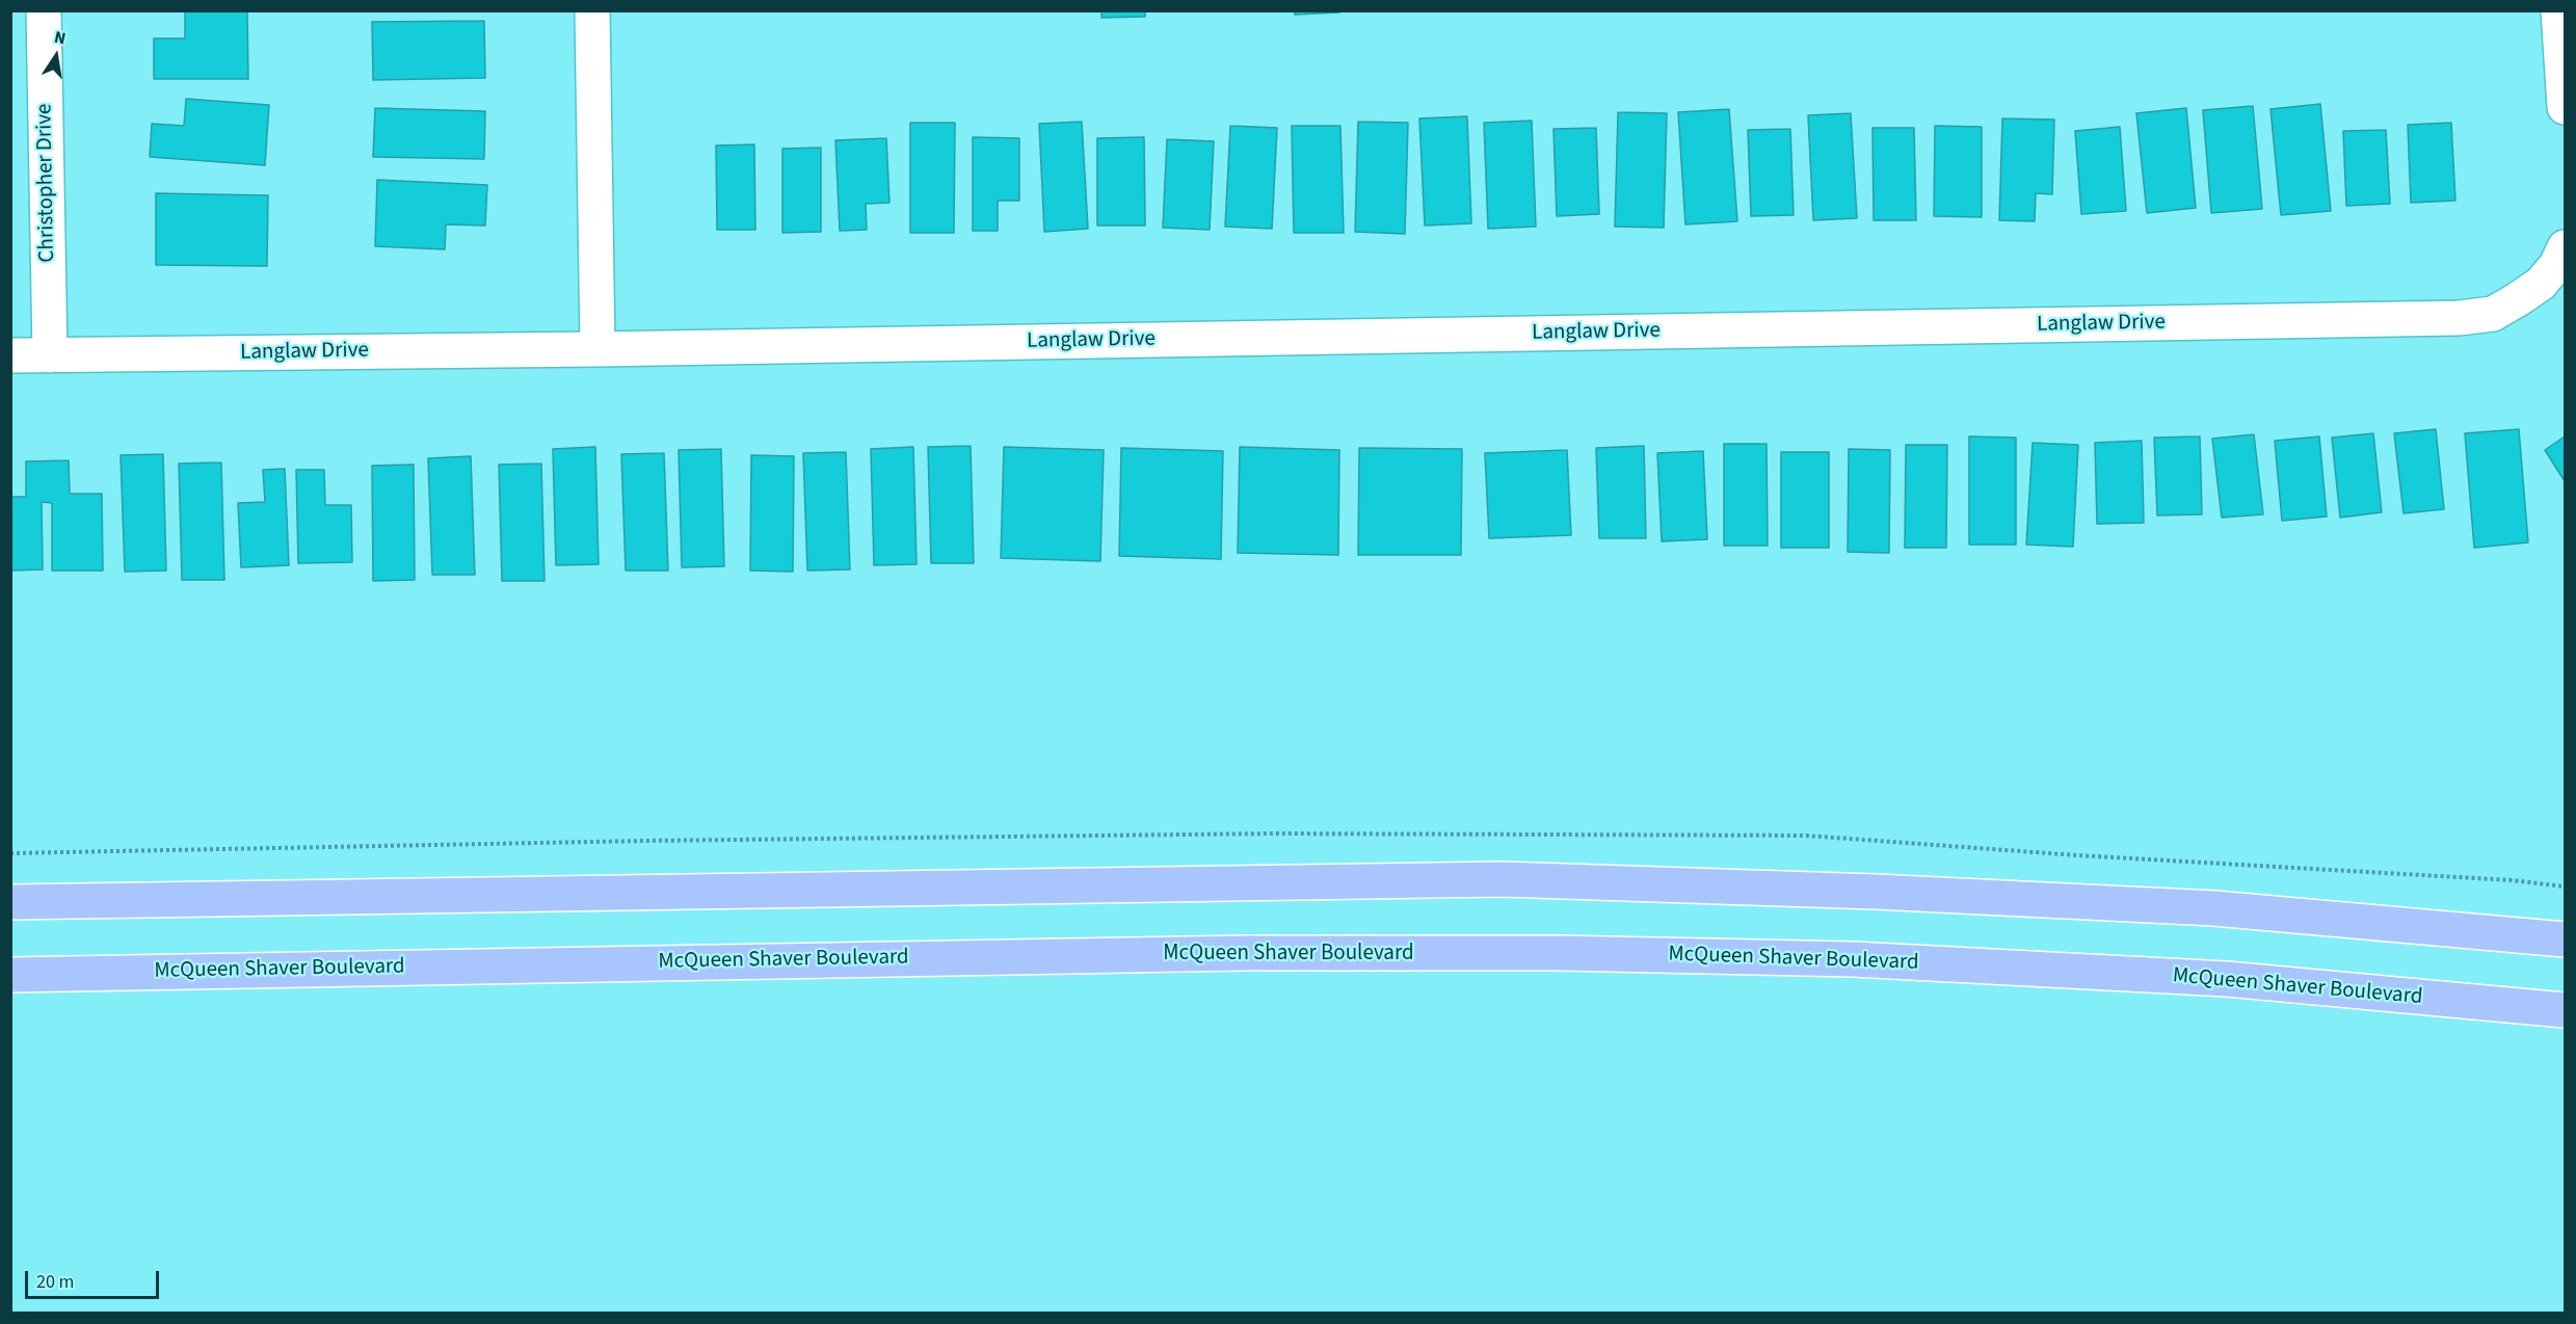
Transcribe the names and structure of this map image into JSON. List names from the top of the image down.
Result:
{
  "streets": {
    "main road": ["McQueen Shaver Boulevard"],
    "street": ["Christopher Drive", "Langlaw Drive"]
  },
  "crossings": [
    ["Christopher Drive", "Langlaw Drive"]
  ],
  "scale_bar": "20 m",
  "north": "top"
}
